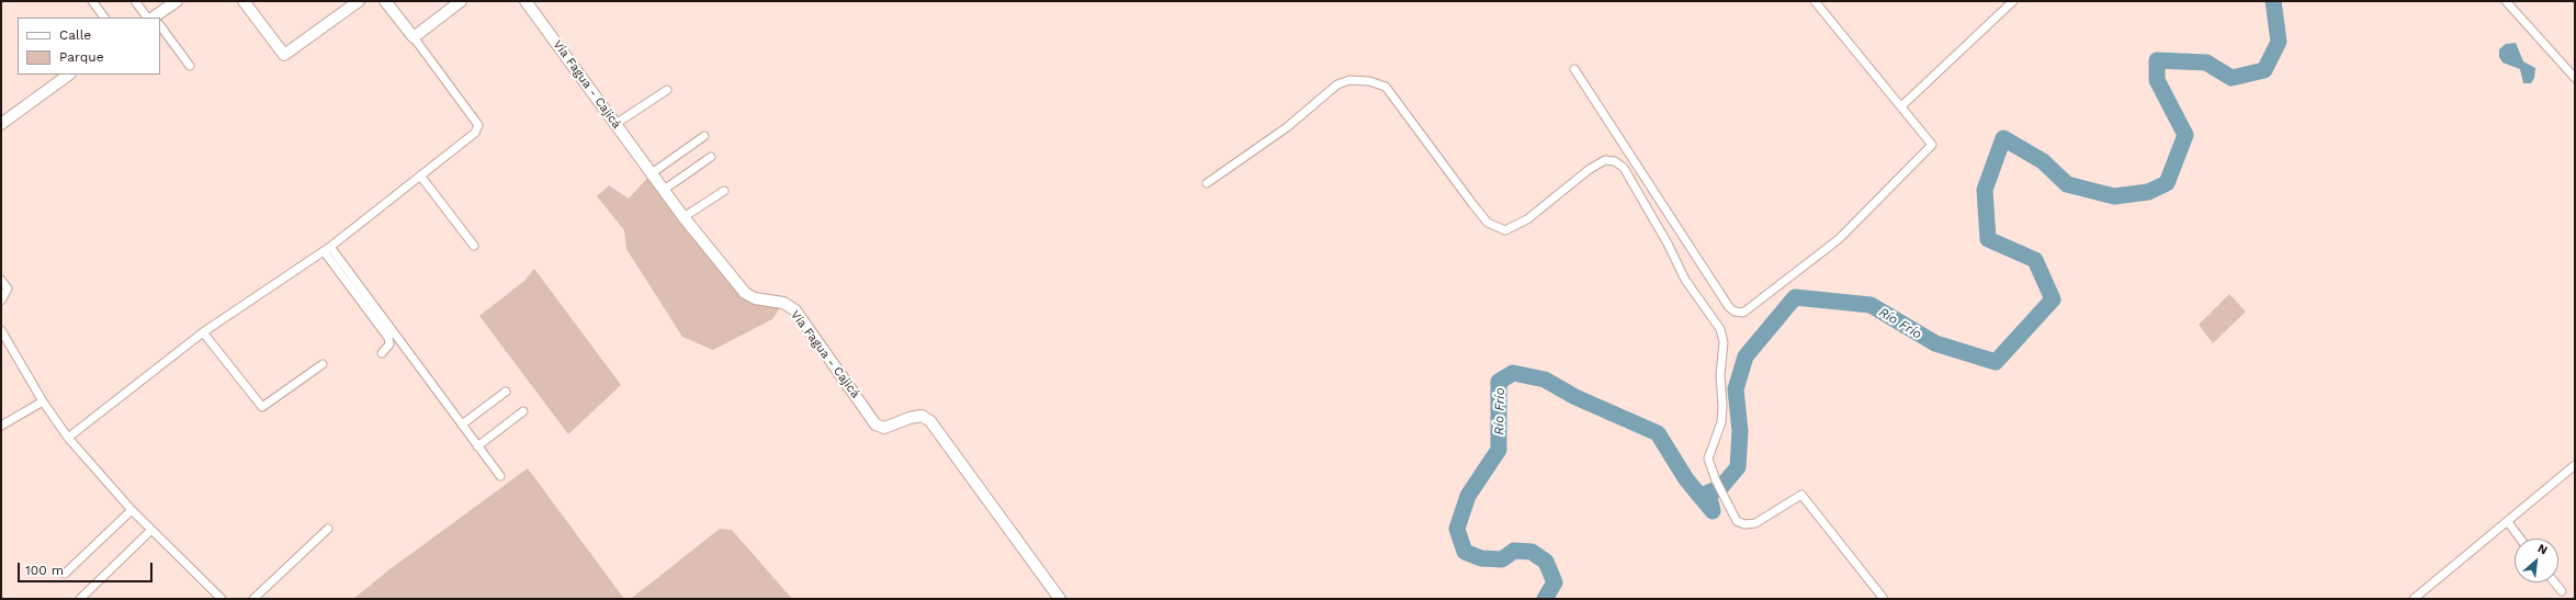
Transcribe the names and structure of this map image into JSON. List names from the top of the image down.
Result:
{
  "streets": {
    "street": ["Vía Fagua - Cajicá"]
  },
  "water": ["Río Frío"],
  "legend": ["Calle", "Parque"],
  "scale_bar": "100 m",
  "north": "top right"
}
